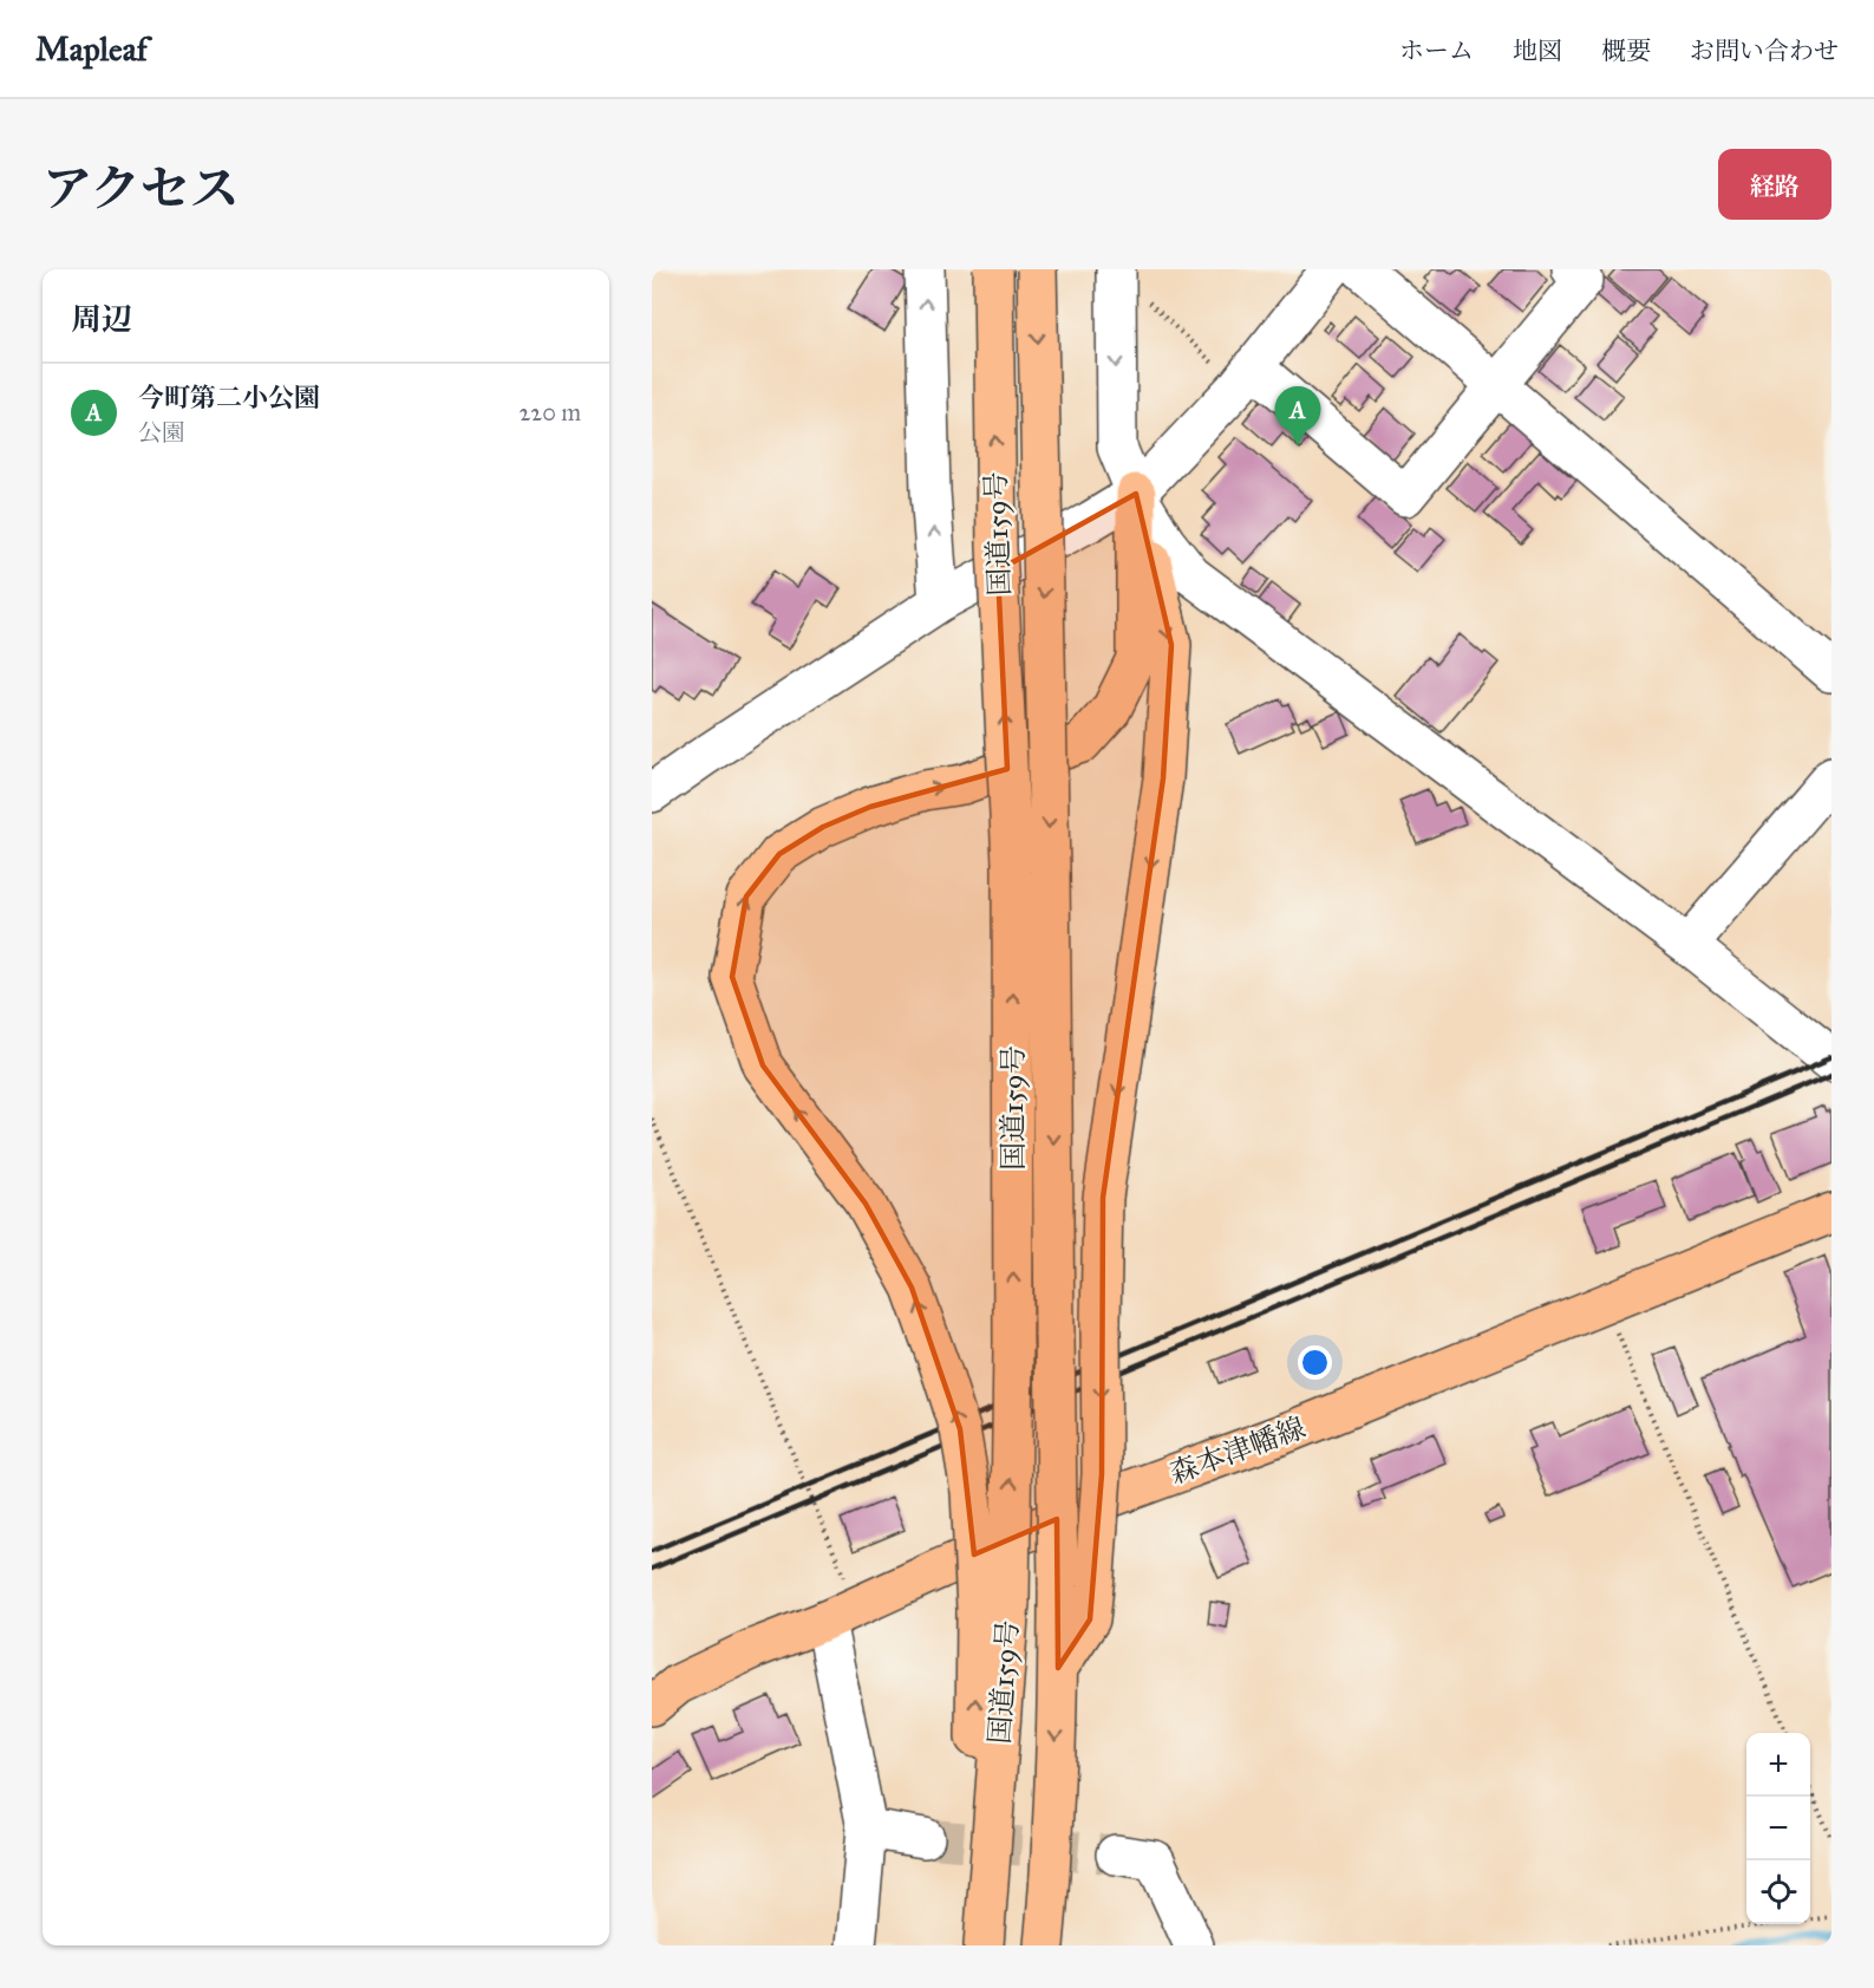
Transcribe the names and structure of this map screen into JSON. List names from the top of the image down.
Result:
{
  "streets": {
    "main road": ["国道159号", "森本津幡線"]
  },
  "page": {
    "header": "Mapleaf",
    "nav": [
      "ホーム",
      "地図",
      "概要",
      "お問い合わせ"
    ],
    "title": "アクセス",
    "buttons": "経路",
    "heading": "周辺",
    "list": [
      {
        "mark": "A",
        "name": "今町第二小公園",
        "note": "公園",
        "value": "220 m"
      }
    ],
    "pins": "A",
    "map_buttons": ["+", "−"]
  }
}
